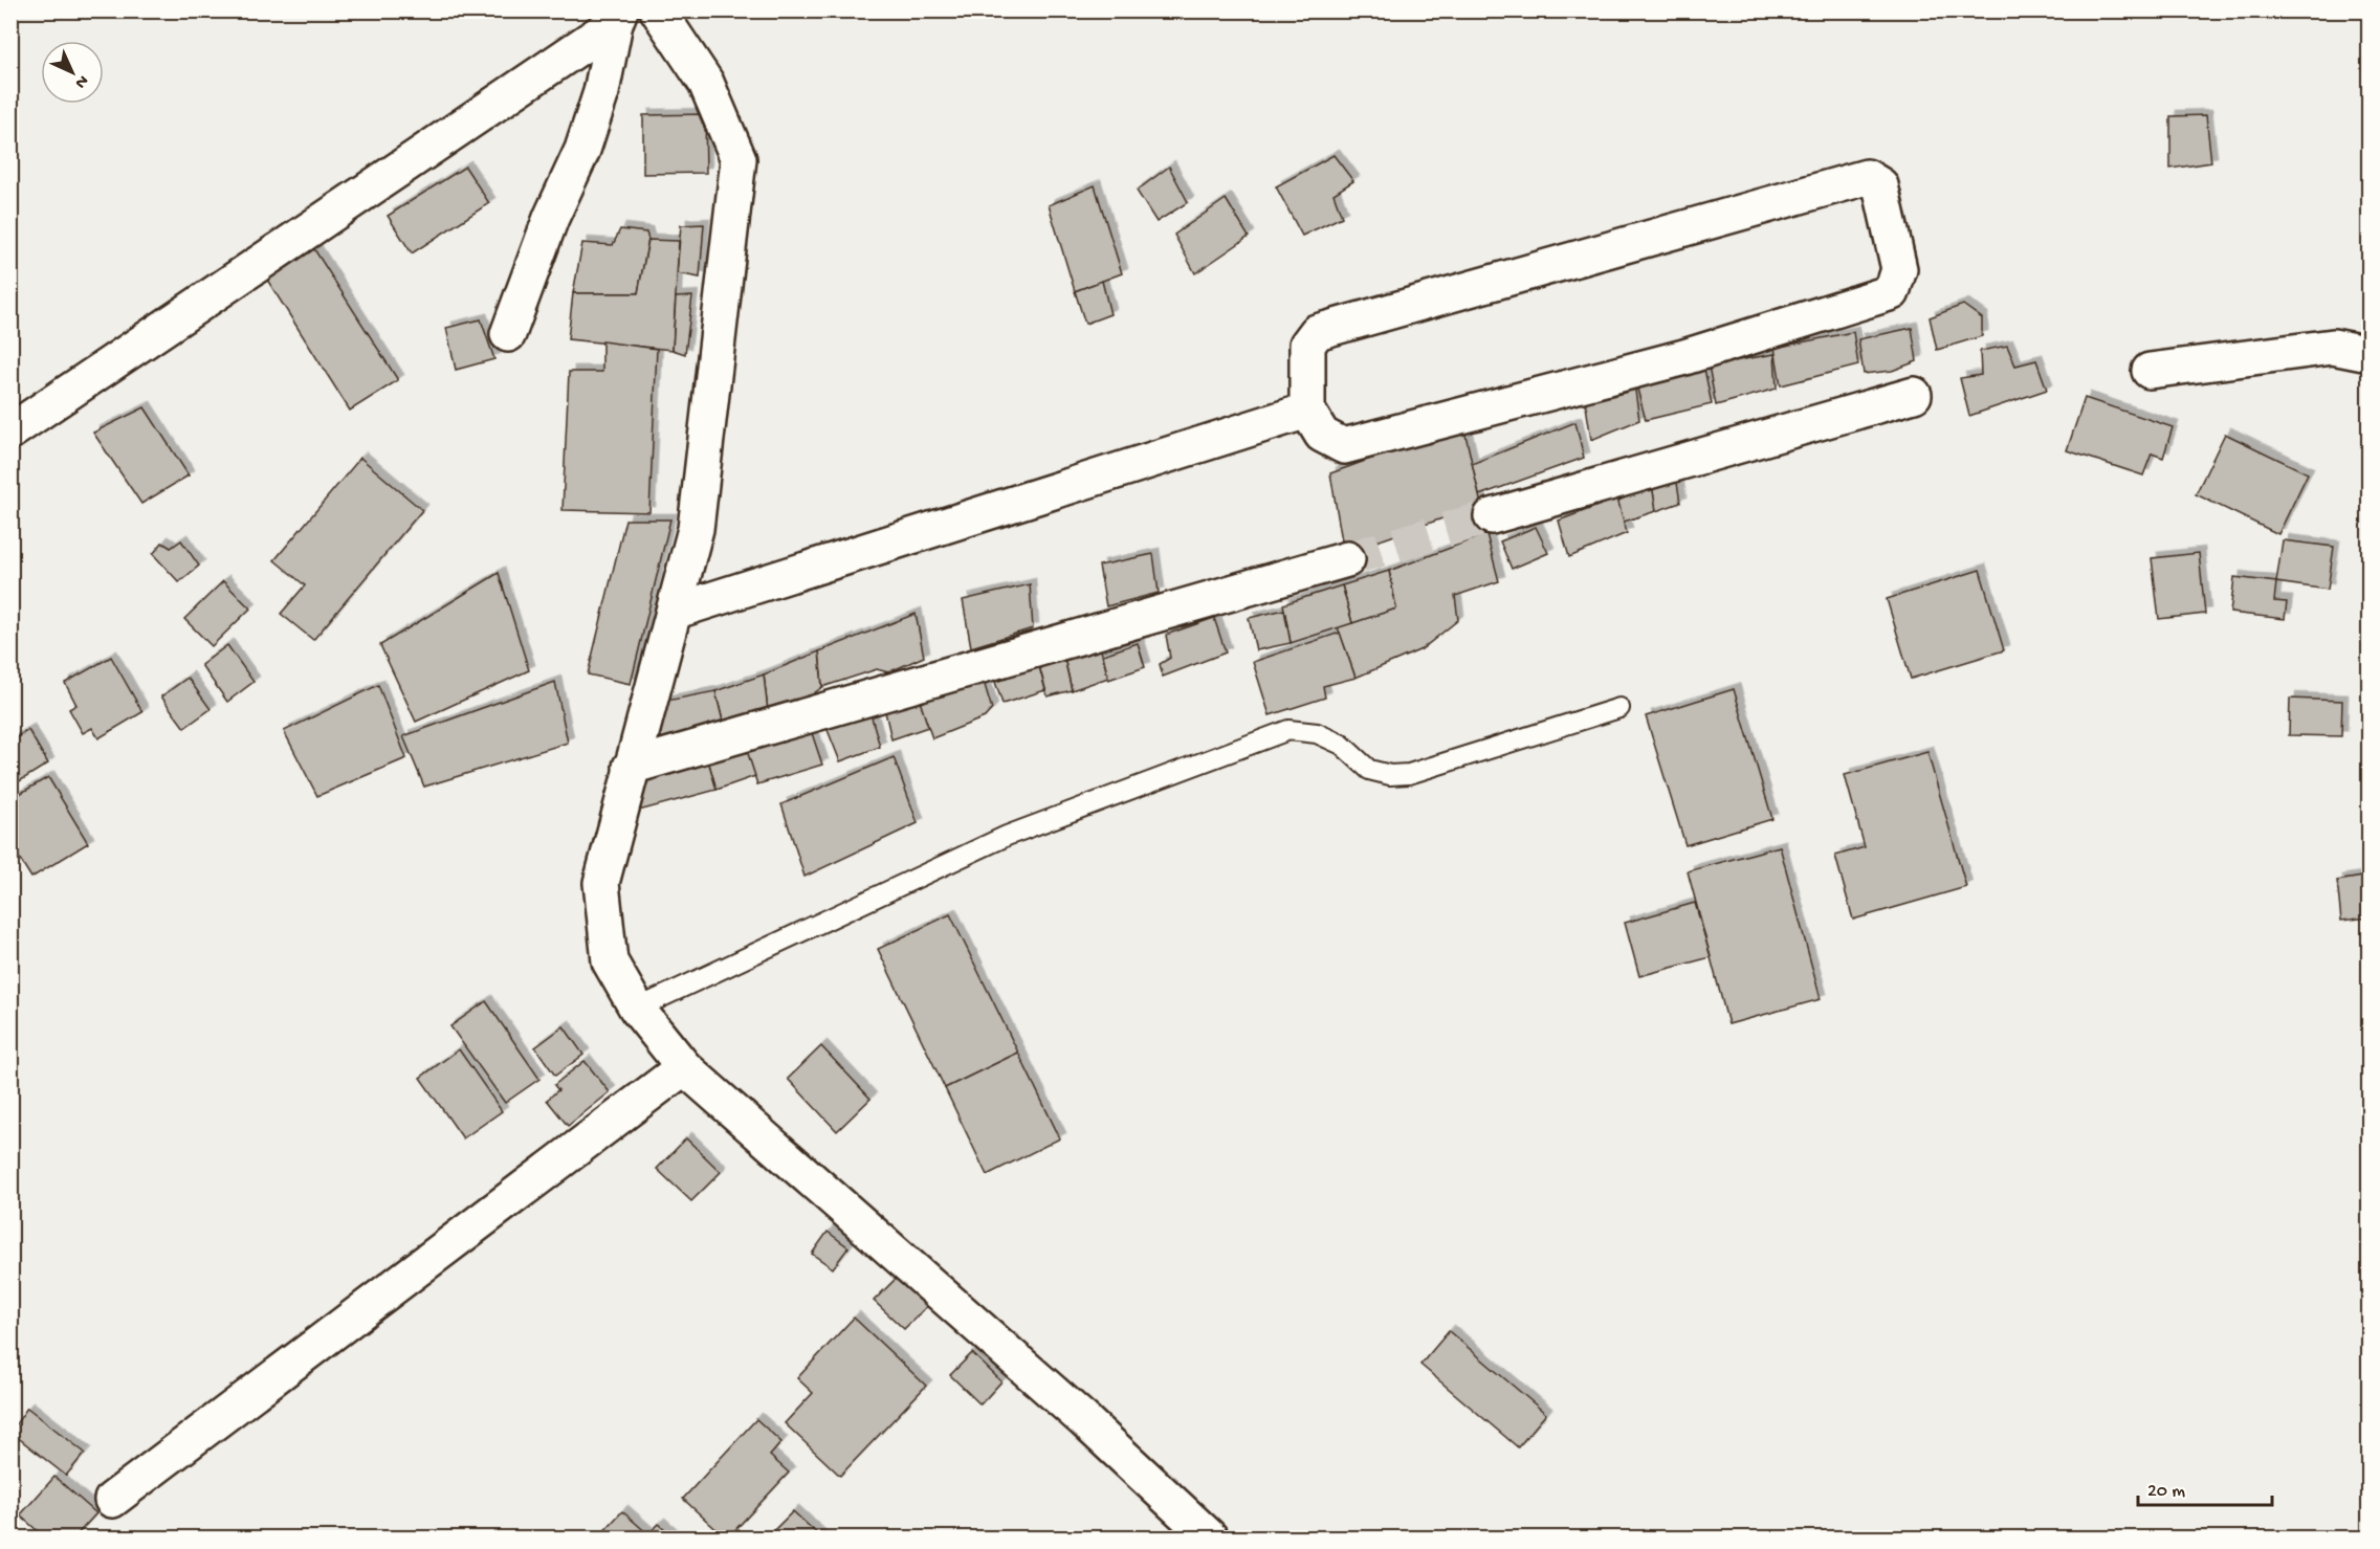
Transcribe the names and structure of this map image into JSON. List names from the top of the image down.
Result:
{
  "scale_bar": "20 m",
  "north": "bottom right"
}
